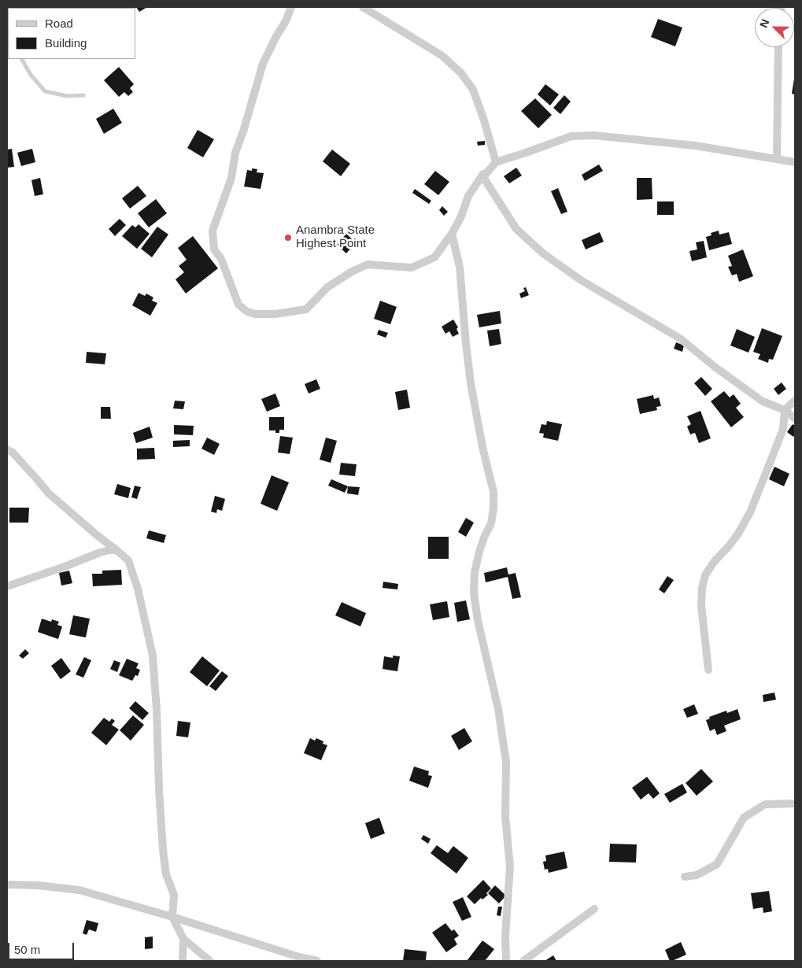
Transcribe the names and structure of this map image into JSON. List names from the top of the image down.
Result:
{
  "places": ["Anambra State Highest Point"],
  "legend": ["Road", "Building"],
  "scale_bar": "50 m",
  "north": "top left"
}
